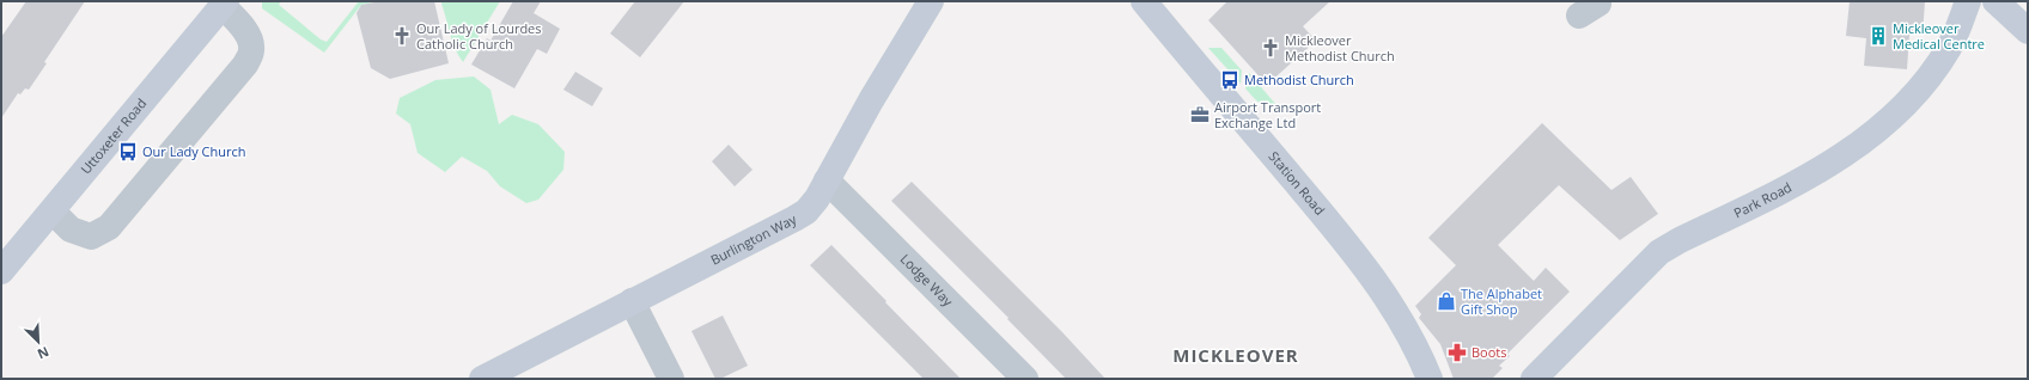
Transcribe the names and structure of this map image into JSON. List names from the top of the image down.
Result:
{
  "streets": {
    "street": [
      "Uttoxeter Road",
      "Station Road",
      "Park Road",
      "Burlington Way",
      "Lodge Way"
    ]
  },
  "crossings": [
    ["Burlington Way", "Lodge Way"]
  ],
  "districts": ["MICKLEOVER"],
  "places": {
    "church": ["Our Lady of Lourdes Catholic Church", "Mickleover Methodist Church"],
    "building": ["Mickleover Medical Centre"],
    "bus stop": ["Methodist Church", "Our Lady Church"],
    "office": ["Airport Transport Exchange Ltd"],
    "shop": ["The Alphabet Gift Shop"],
    "pharmacy": ["Boots"]
  },
  "north": "bottom right"
}
